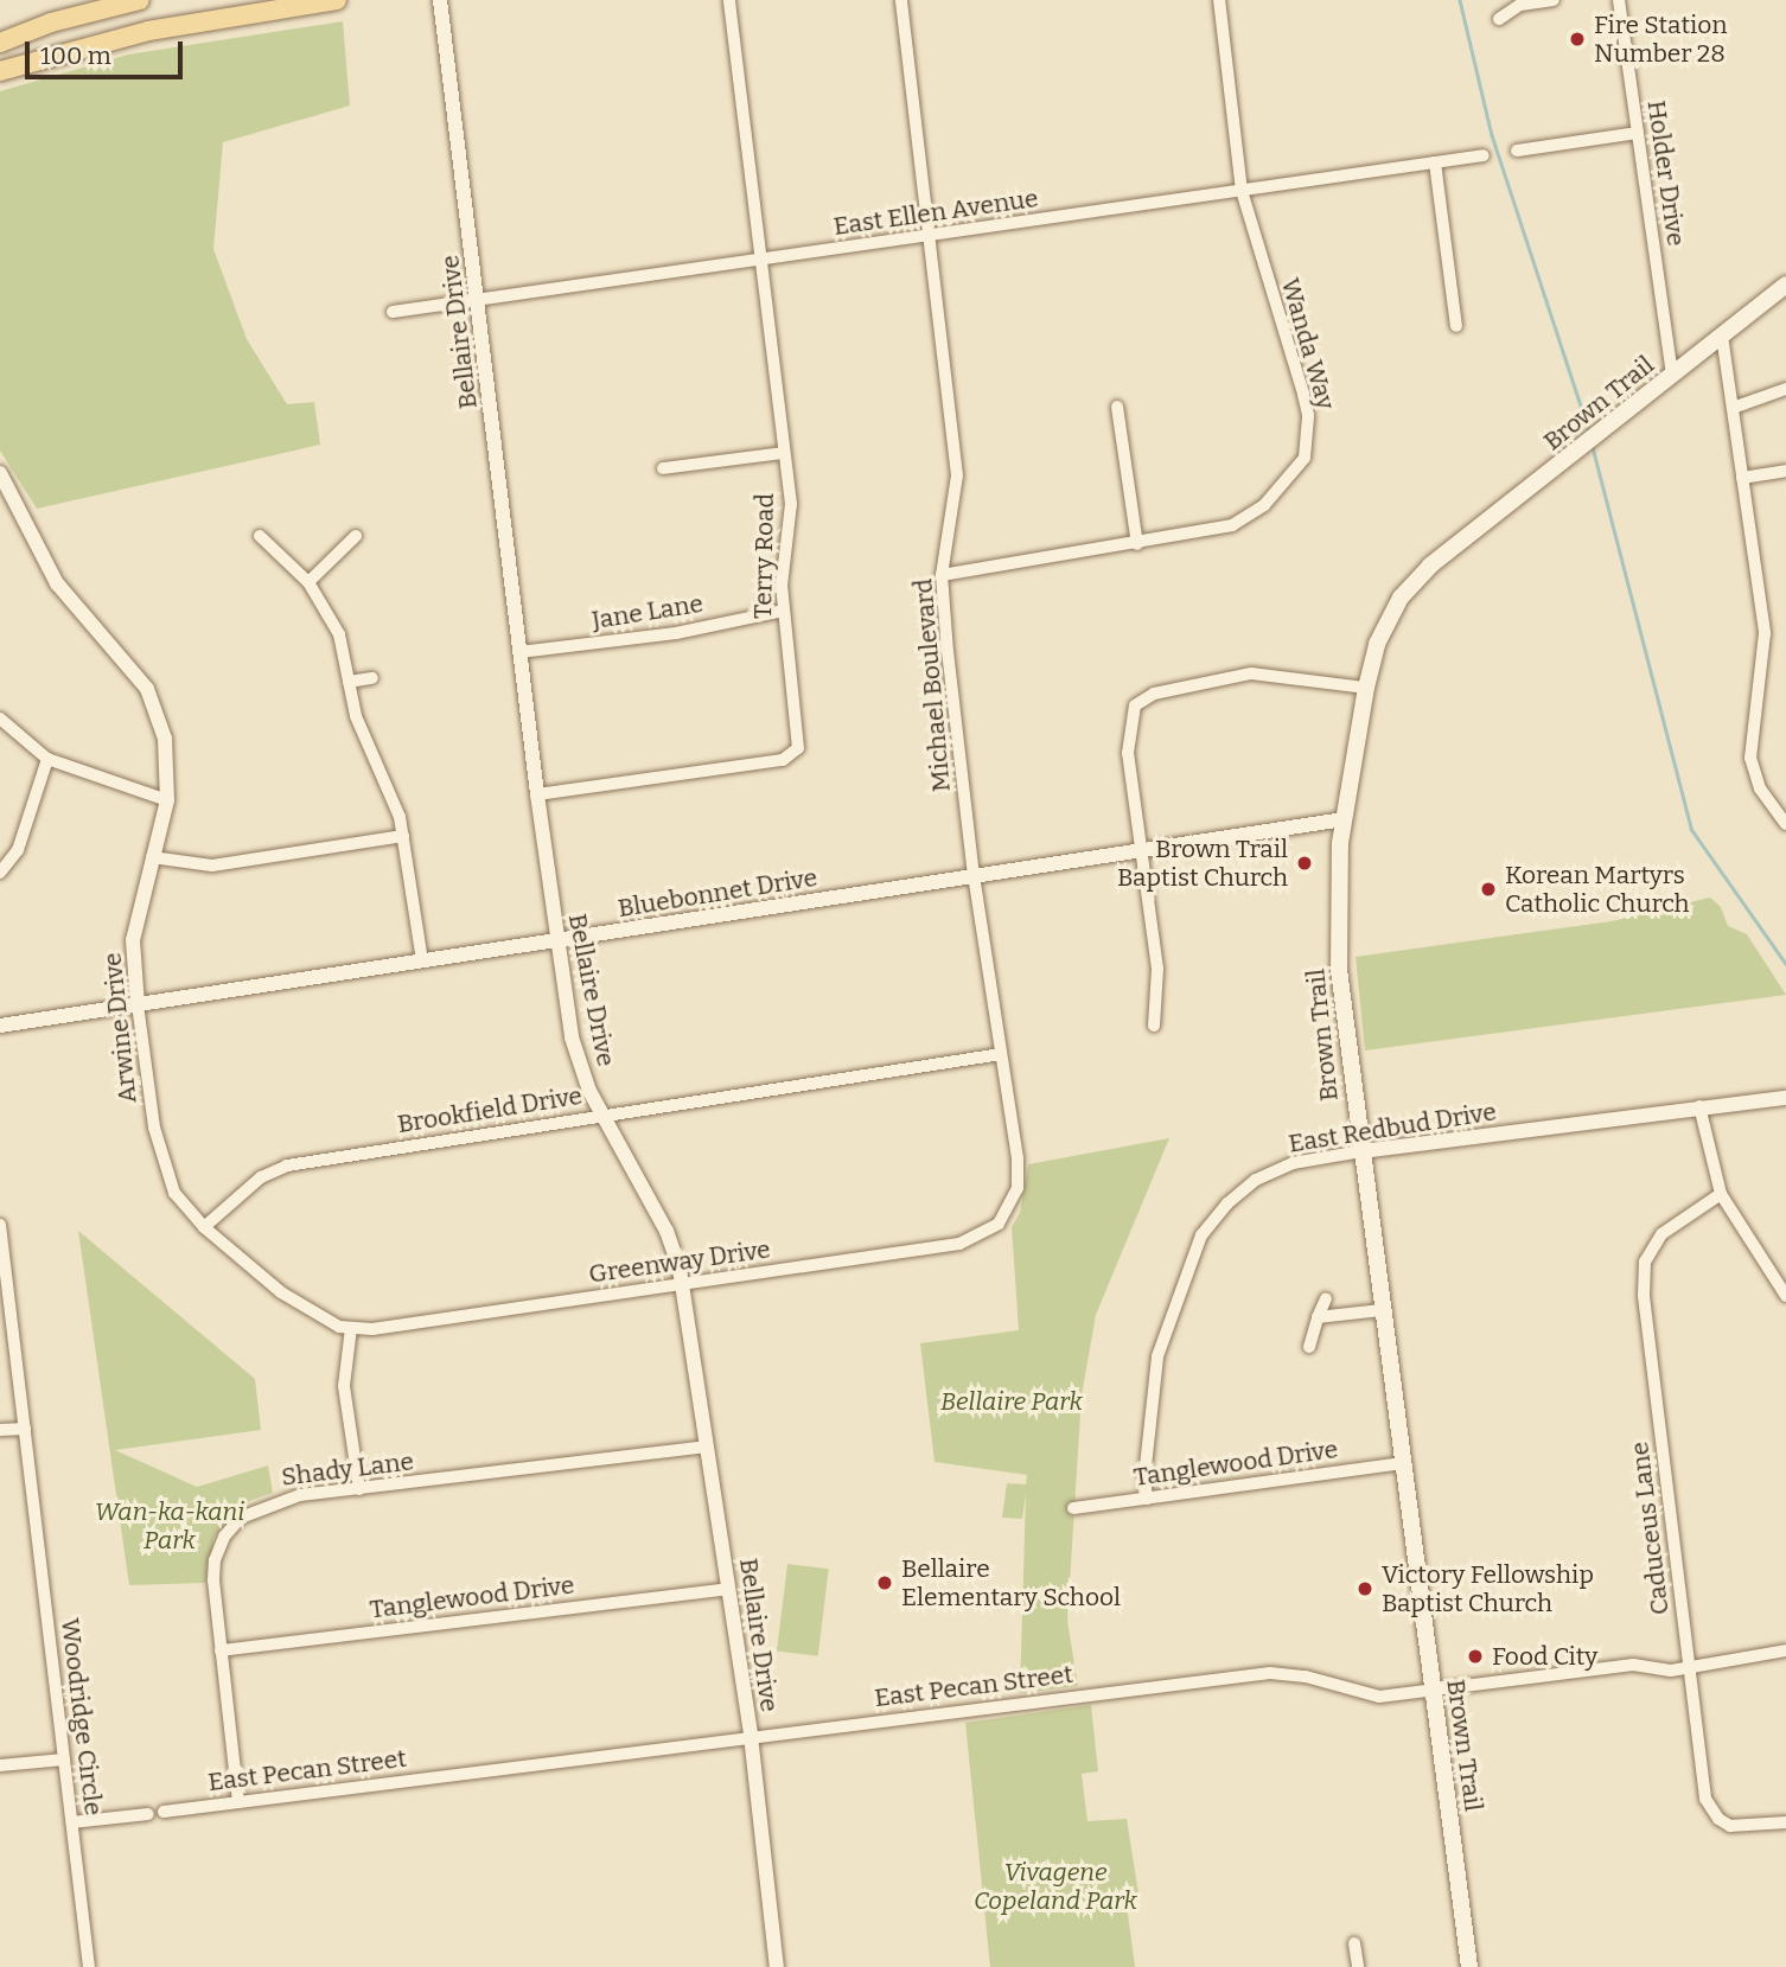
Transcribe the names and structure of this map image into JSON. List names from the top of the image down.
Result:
{
  "streets": {
    "main road": ["Brown Trail"],
    "street": [
      "Holder Drive",
      "East Ellen Avenue",
      "Bellaire Drive",
      "Wanda Way",
      "Terry Road",
      "Jane Lane",
      "Michael Boulevard",
      "Bluebonnet Drive",
      "Arwine Drive",
      "Brookfield Drive",
      "East Redbud Drive",
      "Greenway Drive",
      "Tanglewood Drive",
      "Shady Lane",
      "Caduceus Lane",
      "East Pecan Street",
      "Woodridge Circle"
    ]
  },
  "crossings": [
    ["Holder Drive", "Brown Trail"],
    ["East Ellen Avenue", "Bellaire Drive"],
    ["East Ellen Avenue", "Wanda Way"],
    ["East Ellen Avenue", "Terry Road"],
    ["East Ellen Avenue", "Michael Boulevard"],
    ["Bellaire Drive", "Terry Road"],
    ["Bellaire Drive", "Jane Lane"],
    ["Bellaire Drive", "Bluebonnet Drive"],
    ["Bellaire Drive", "Brookfield Drive"],
    ["Bellaire Drive", "Greenway Drive"],
    ["Bellaire Drive", "Tanglewood Drive"],
    ["Bellaire Drive", "Shady Lane"],
    ["Bellaire Drive", "East Pecan Street"],
    ["Wanda Way", "Michael Boulevard"],
    ["Brown Trail", "Bluebonnet Drive"],
    ["Brown Trail", "East Redbud Drive"],
    ["Brown Trail", "Tanglewood Drive"],
    ["Brown Trail", "East Pecan Street"],
    ["Terry Road", "Jane Lane"],
    ["Michael Boulevard", "Bluebonnet Drive"],
    ["Michael Boulevard", "Brookfield Drive"],
    ["Michael Boulevard", "Greenway Drive"],
    ["Bluebonnet Drive", "Arwine Drive"],
    ["Arwine Drive", "Brookfield Drive"],
    ["Arwine Drive", "Greenway Drive"],
    ["East Redbud Drive", "Tanglewood Drive"],
    ["Tanglewood Drive", "Shady Lane"],
    ["Shady Lane", "East Pecan Street"],
    ["Caduceus Lane", "East Pecan Street"]
  ],
  "parks": ["Bellaire Park", "Wan-ka-kani Park", "Vivagene Copeland Park"],
  "places": [
    "Fire Station Number 28",
    "Brown Trail Baptist Church",
    "Korean Martyrs Catholic Church",
    "Bellaire Elementary School",
    "Victory Fellowship Baptist Church",
    "Food City"
  ],
  "scale_bar": "100 m"
}
